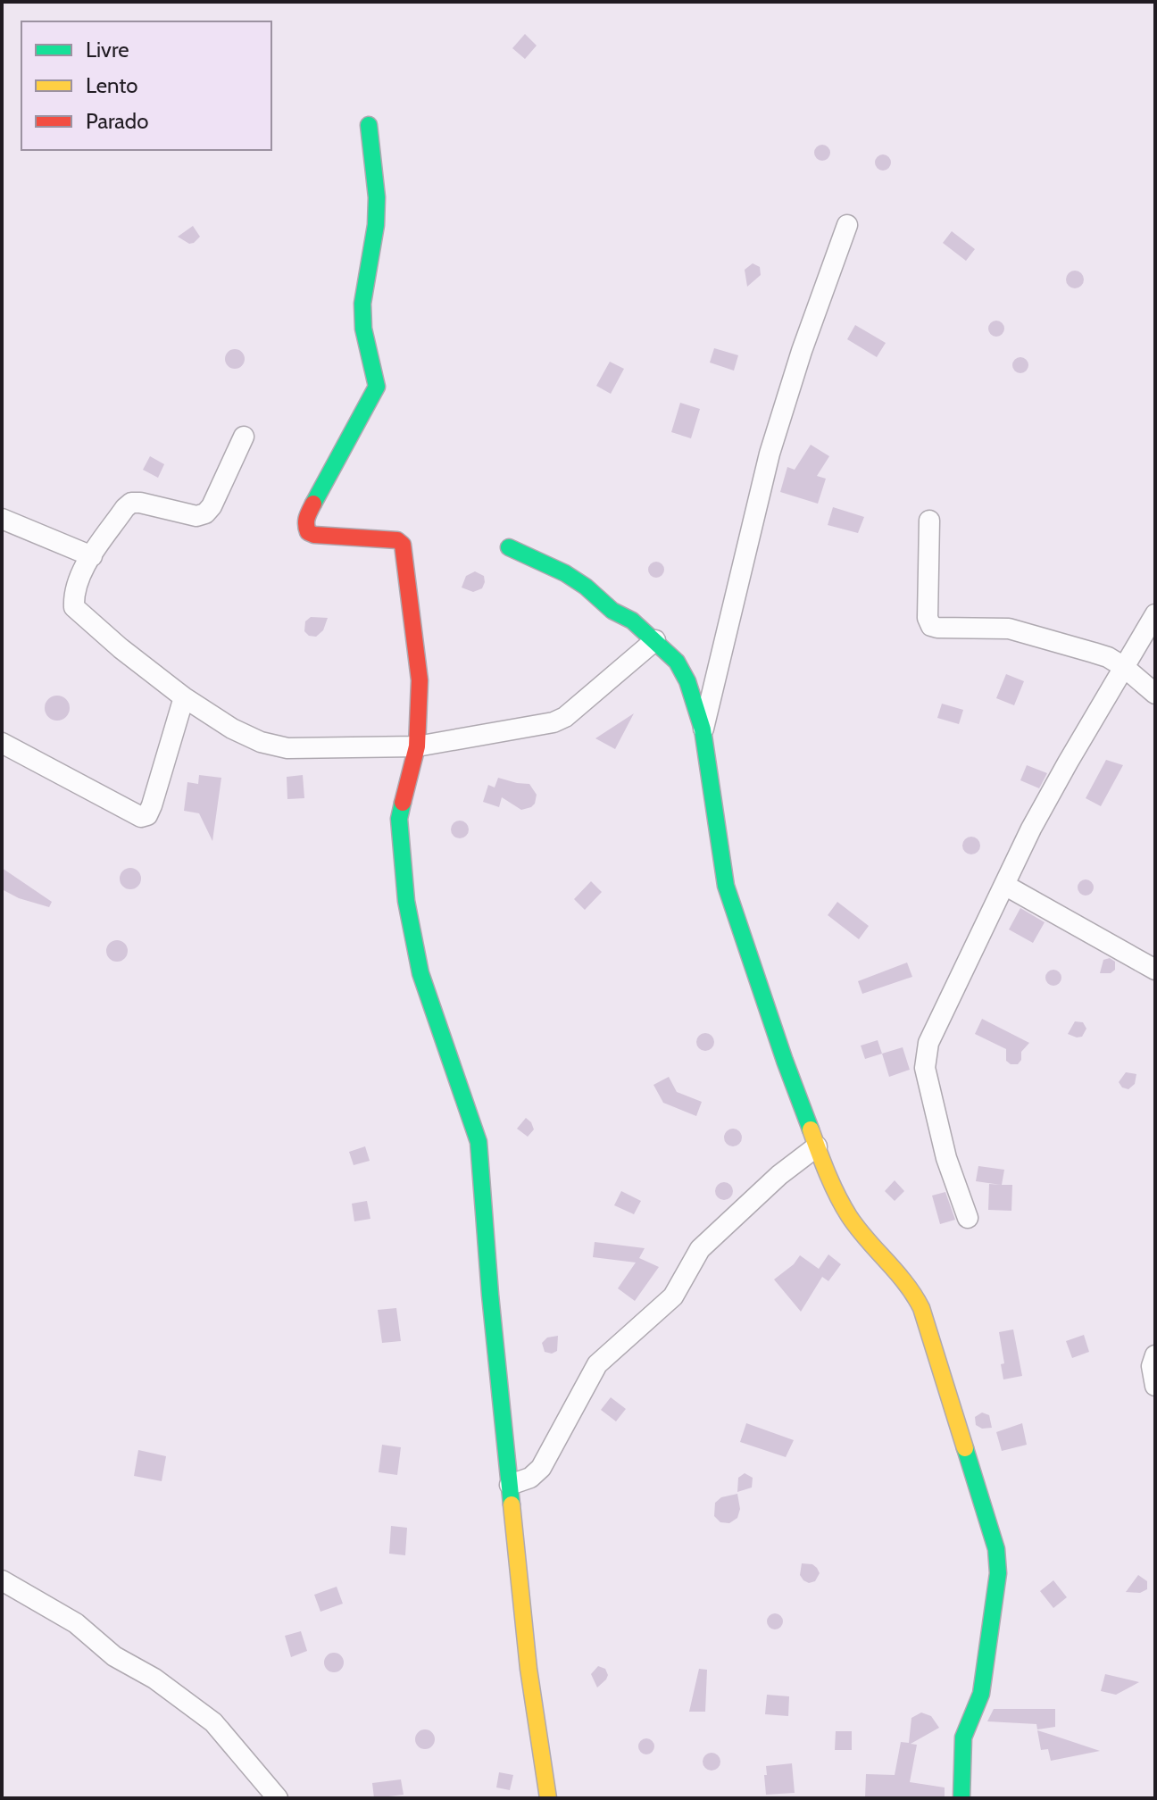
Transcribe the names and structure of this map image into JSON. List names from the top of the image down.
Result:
{
  "legend": ["Livre", "Lento", "Parado"]
}
